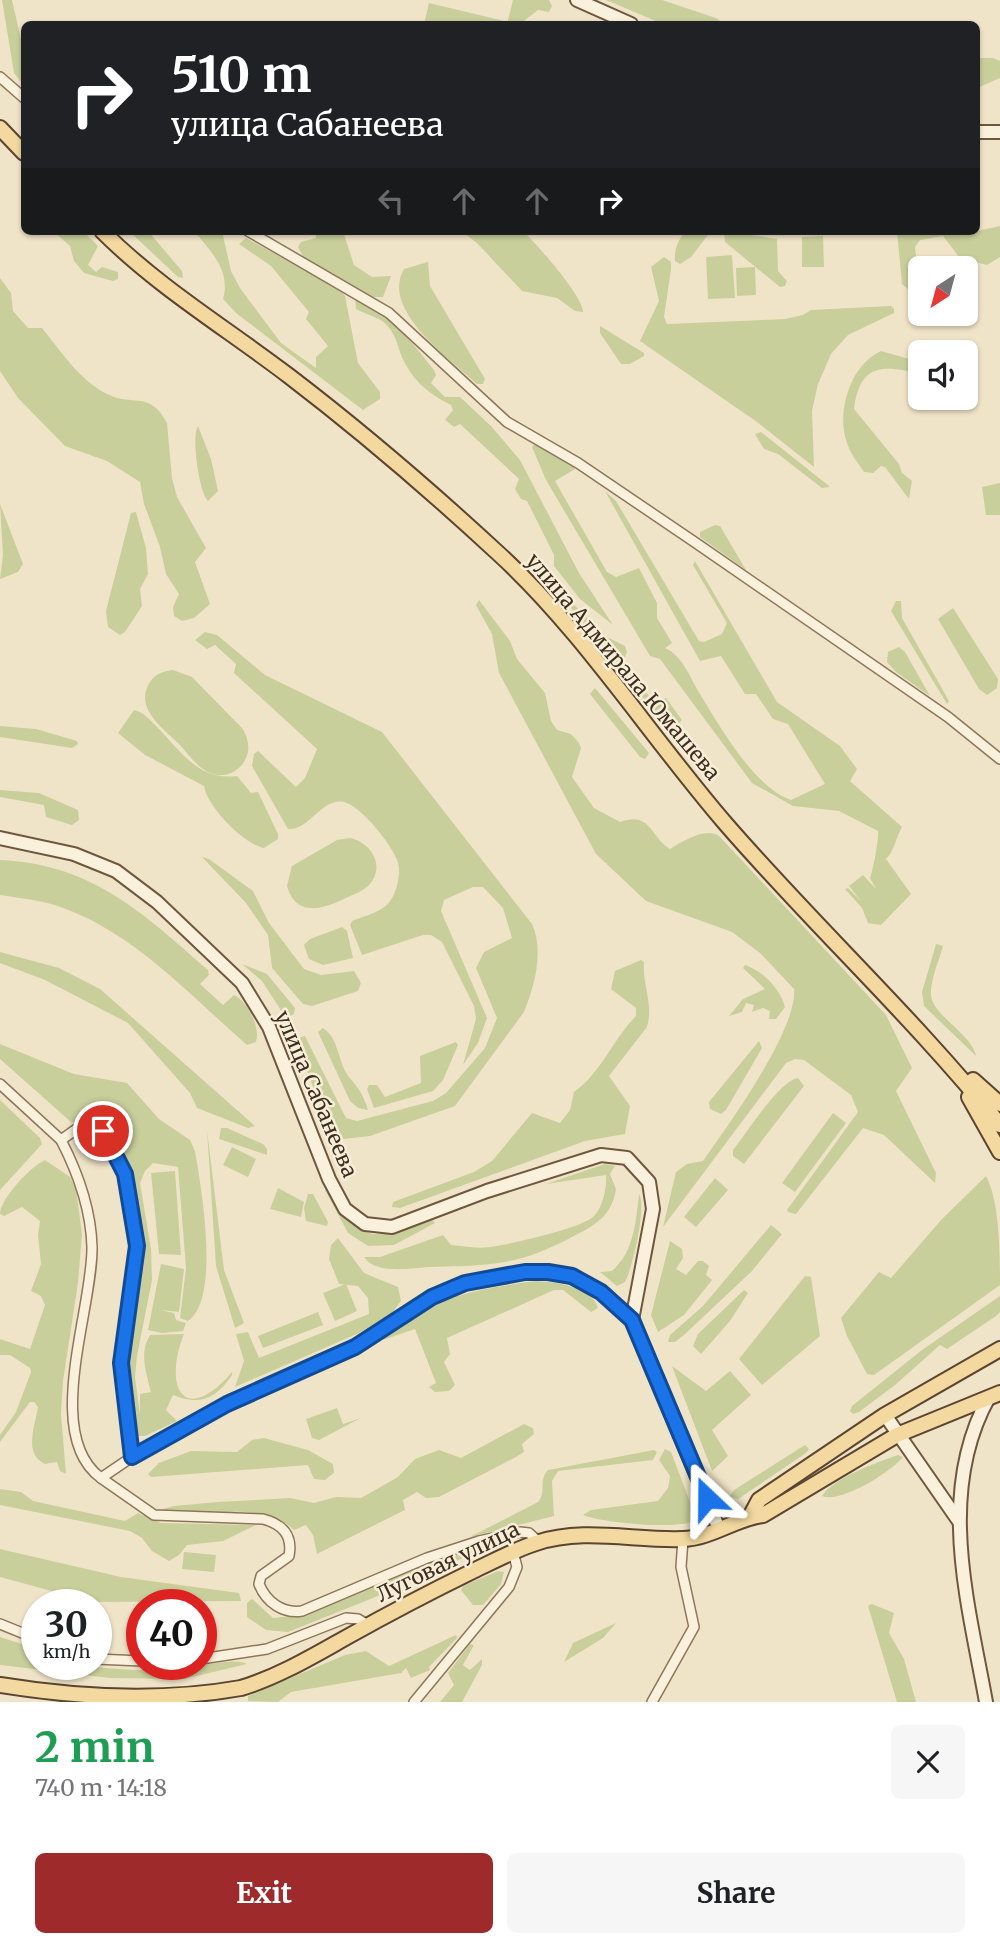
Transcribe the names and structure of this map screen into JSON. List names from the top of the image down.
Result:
{
  "streets": {
    "main road": ["улица Адмирала Юмашева", "Луговая улица"],
    "street": ["улица Сабанеева"]
  },
  "north": "bottom left",
  "page": {
    "turn": ["510 m", "улица Сабанеева"],
    "speed": "30 km/h",
    "limit": "40",
    "heading": ["2 min", "740 m · 14:18"],
    "buttons": ["Exit", "Share"]
  }
}
